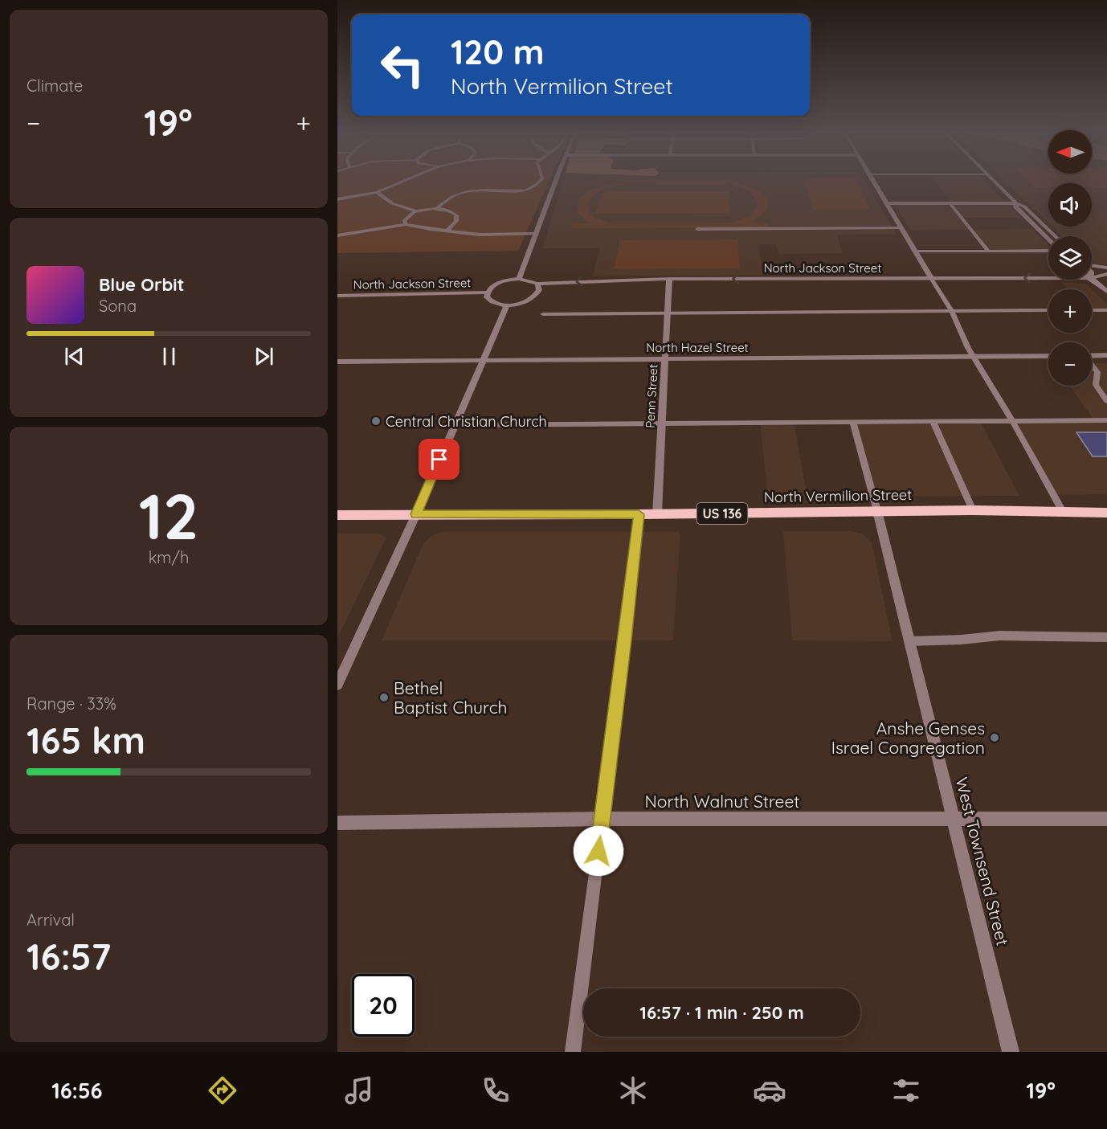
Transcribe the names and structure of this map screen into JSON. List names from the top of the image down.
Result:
{
  "streets": {
    "main road": ["North Vermilion Street", "US 136"],
    "street": [
      "North Jackson Street",
      "North Hazel Street",
      "Penn Street",
      "North Walnut Street",
      "West Townsend Street"
    ]
  },
  "crossings": [
    ["North Jackson Street", "Penn Street"],
    ["North Hazel Street", "Penn Street"],
    ["Penn Street", "North Vermilion Street"],
    ["North Vermilion Street", "West Townsend Street"],
    ["North Walnut Street", "West Townsend Street"]
  ],
  "one_way": ["North Jackson Street"],
  "places": ["Central Christian Church", "Bethel Baptist Church", "Anshe Genses Israel Congregation"],
  "north": "left",
  "page": {
    "tile": [
      "Climate",
      ["12", "km/h"],
      ["Range · 33%", "165 km"],
      ["Arrival", "16:57"]
    ],
    "turn": ["120 m", "North Vermilion Street"],
    "heat": ["−", "19°", "+"],
    "map_buttons": ["+", "−"],
    "song": ["Blue Orbit", "Sona"],
    "limit": "20",
    "trip": "16:57 · 1 min · 250 m",
    "tabs": ["16:56", "19°"]
  }
}
